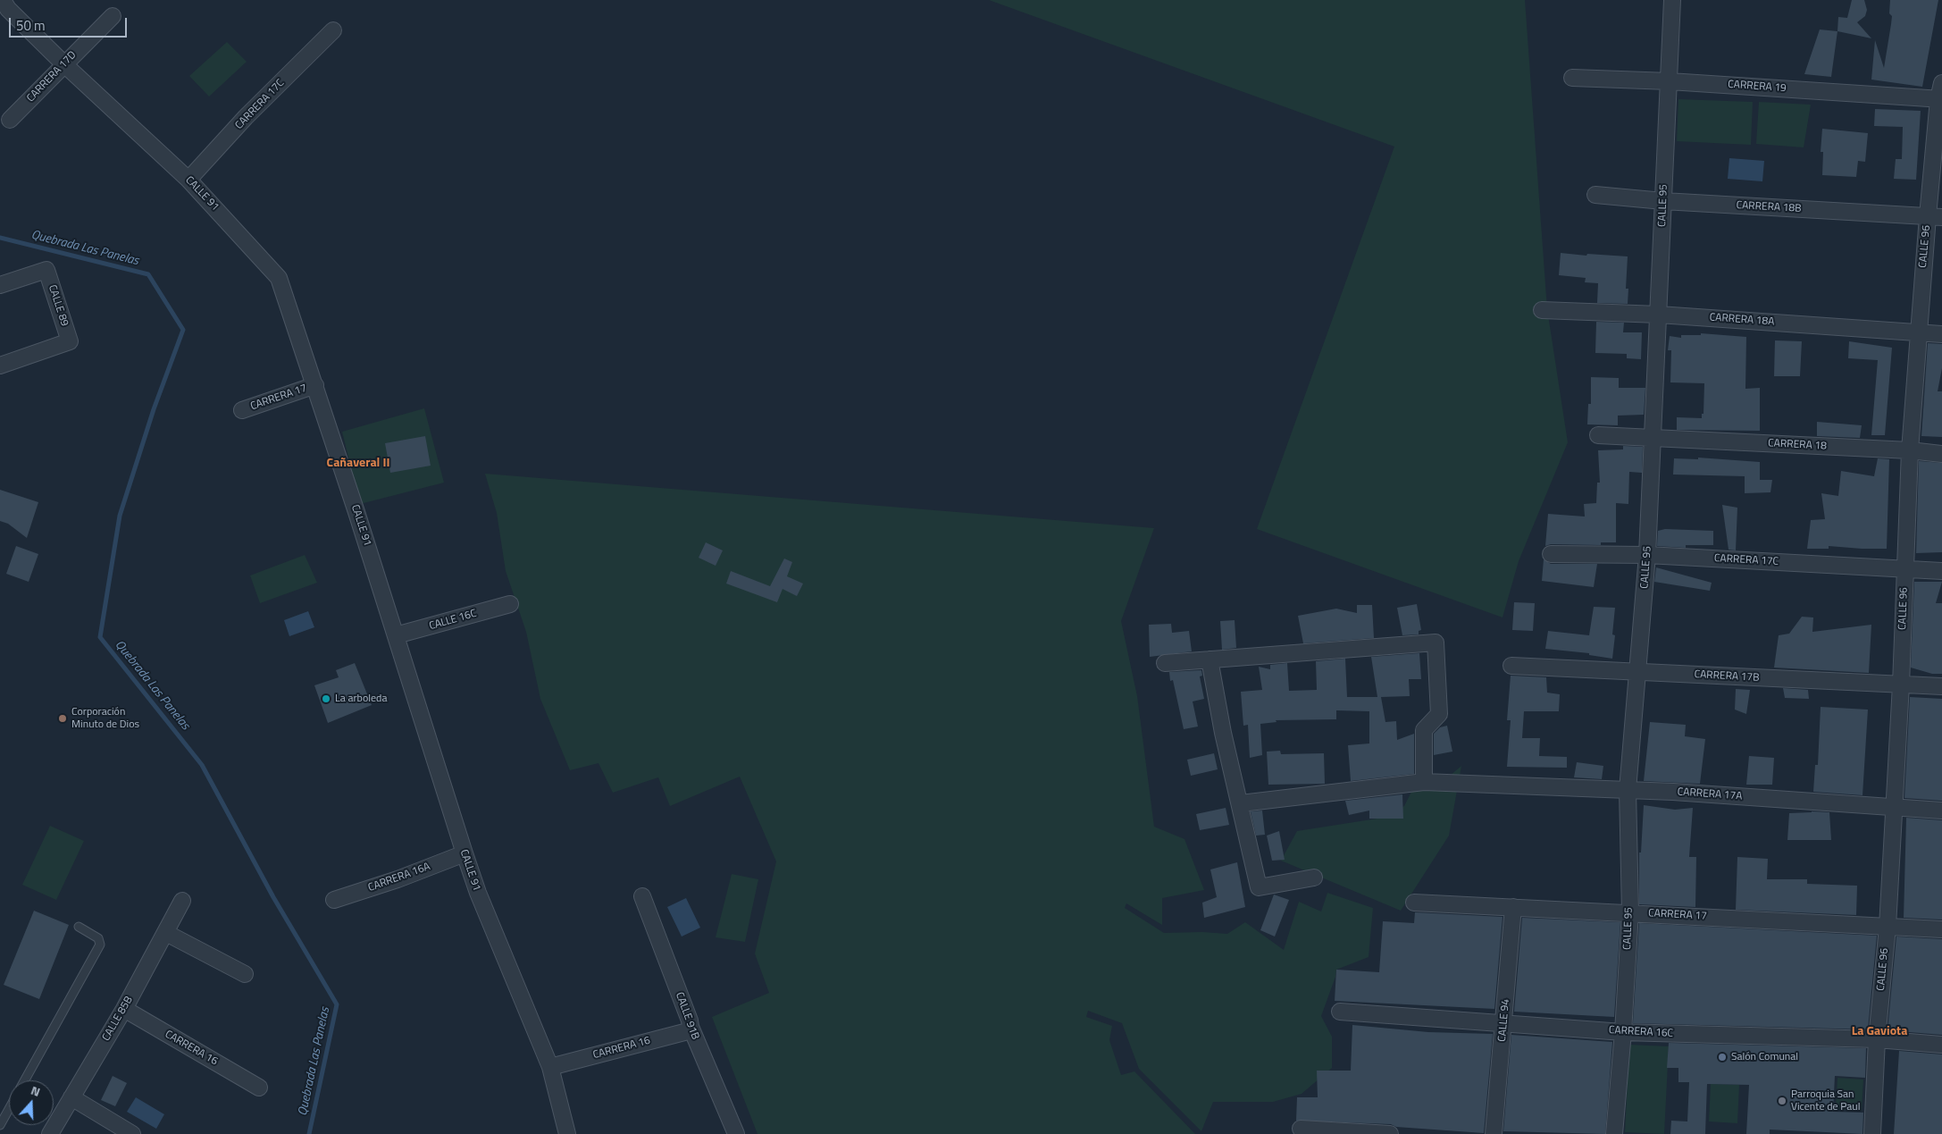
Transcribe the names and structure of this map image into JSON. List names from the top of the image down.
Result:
{
  "streets": {
    "street": [
      "CARRERA 17D",
      "CARRERA 19",
      "CARRERA 17C",
      "CALLE 91",
      "CALLE 95",
      "CARRERA 18B",
      "CALLE 96",
      "CALLE 89",
      "CARRERA 18A",
      "CARRERA 17",
      "CARRERA 18",
      "CALLE 16C",
      "CARRERA 17B",
      "CARRERA 17A",
      "CARRERA 16A",
      "CALLE 91B",
      "CALLE 85B",
      "CALLE 94",
      "CARRERA 16C",
      "CARRERA 16"
    ]
  },
  "crossings": [
    ["CARRERA 17D", "CALLE 91"],
    ["CARRERA 19", "CALLE 95"],
    ["CARRERA 19", "CALLE 96"],
    ["CARRERA 17C", "CALLE 91"],
    ["CARRERA 17C", "CALLE 95"],
    ["CARRERA 17C", "CALLE 96"],
    ["CALLE 91", "CARRERA 17"],
    ["CALLE 91", "CALLE 16C"],
    ["CALLE 91", "CARRERA 16A"],
    ["CALLE 91", "CARRERA 16"],
    ["CALLE 95", "CARRERA 18B"],
    ["CALLE 95", "CARRERA 18A"],
    ["CALLE 95", "CARRERA 17"],
    ["CALLE 95", "CARRERA 18"],
    ["CALLE 95", "CARRERA 17B"],
    ["CALLE 95", "CARRERA 17A"],
    ["CALLE 95", "CARRERA 16C"],
    ["CARRERA 18B", "CALLE 96"],
    ["CALLE 96", "CARRERA 18A"],
    ["CALLE 96", "CARRERA 17"],
    ["CALLE 96", "CARRERA 18"],
    ["CALLE 96", "CARRERA 17B"],
    ["CALLE 96", "CARRERA 17A"],
    ["CALLE 96", "CARRERA 16C"],
    ["CARRERA 17", "CALLE 94"],
    ["CALLE 91B", "CARRERA 16"],
    ["CALLE 85B", "CARRERA 16"],
    ["CALLE 94", "CARRERA 16C"]
  ],
  "districts": ["Cañaveral II", "La Gaviota"],
  "water": ["Quebrada Las Panelas"],
  "places": [
    "La arboleda",
    "Corporación Minuto de Dios",
    "Salón Comunal",
    "Parroquia San Vicente de Paul"
  ],
  "scale_bar": "50 m",
  "north": "top"
}
